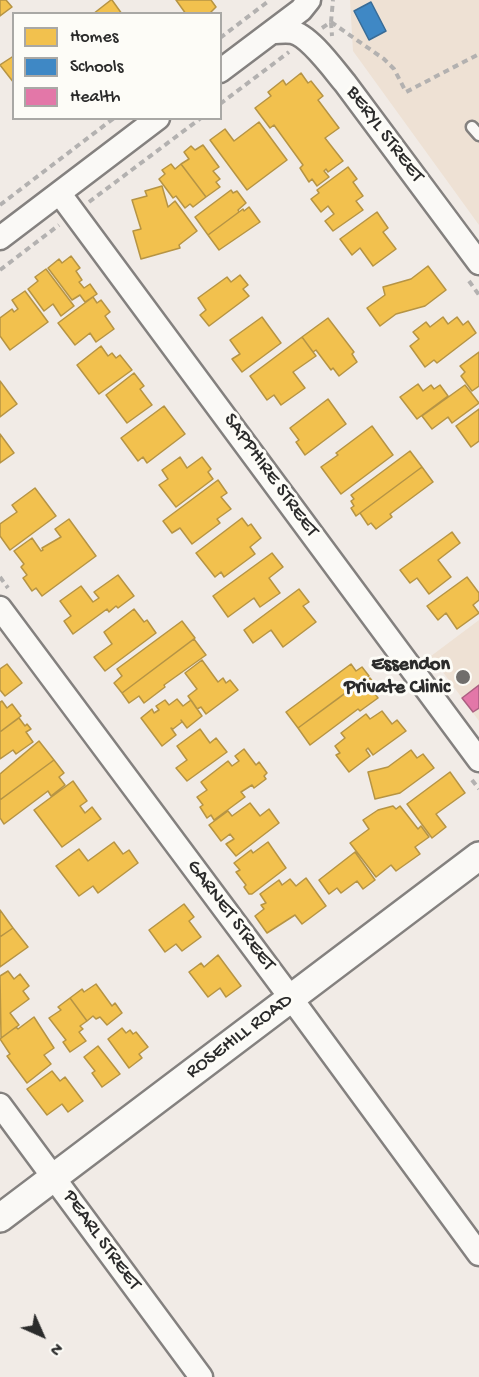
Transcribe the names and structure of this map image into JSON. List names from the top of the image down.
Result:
{
  "streets": {
    "street": [
      "BERYL STREET",
      "SAPPHIRE STREET",
      "GARNET STREET",
      "ROSEHILL ROAD",
      "PEARL STREET"
    ]
  },
  "crossings": [
    ["GARNET STREET", "ROSEHILL ROAD"],
    ["ROSEHILL ROAD", "PEARL STREET"]
  ],
  "places": ["Essendon Private Clinic"],
  "legend": ["Homes", "Schools", "Health"],
  "north": "bottom right"
}
